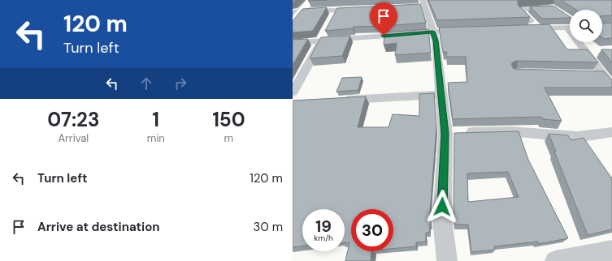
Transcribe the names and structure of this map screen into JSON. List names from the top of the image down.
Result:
{
  "page": {
    "turn": ["120 m", "Turn left"],
    "eta": [
      "07:23",
      "Arrival",
      "1",
      "min",
      "150",
      "m"
    ],
    "list": [
      {
        "name": "Turn left",
        "value": "120 m"
      },
      {
        "name": "Arrive at destination",
        "value": "30 m"
      }
    ],
    "speed": "19 km/h",
    "limit": "30"
  }
}
